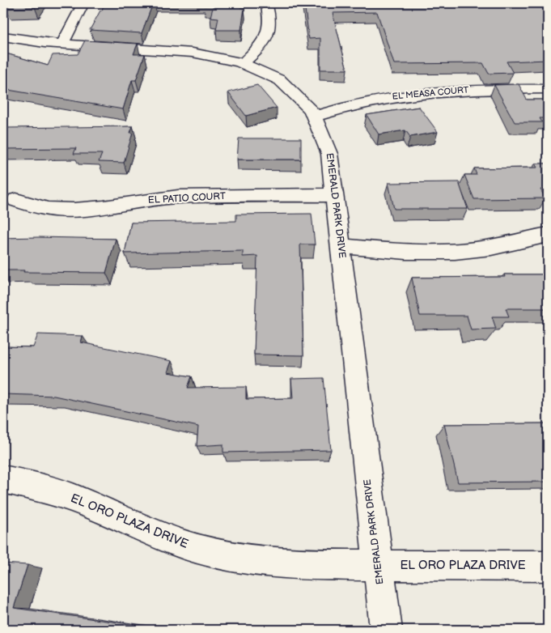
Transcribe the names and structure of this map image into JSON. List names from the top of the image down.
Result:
{
  "streets": {
    "street": [
      "EL MEASA COURT",
      "EL PATIO COURT",
      "EMERALD PARK DRIVE",
      "EL ORO PLAZA DRIVE"
    ]
  },
  "crossings": [
    ["EL MEASA COURT", "EMERALD PARK DRIVE"],
    ["EL PATIO COURT", "EMERALD PARK DRIVE"],
    ["EMERALD PARK DRIVE", "EL ORO PLAZA DRIVE"]
  ]
}
